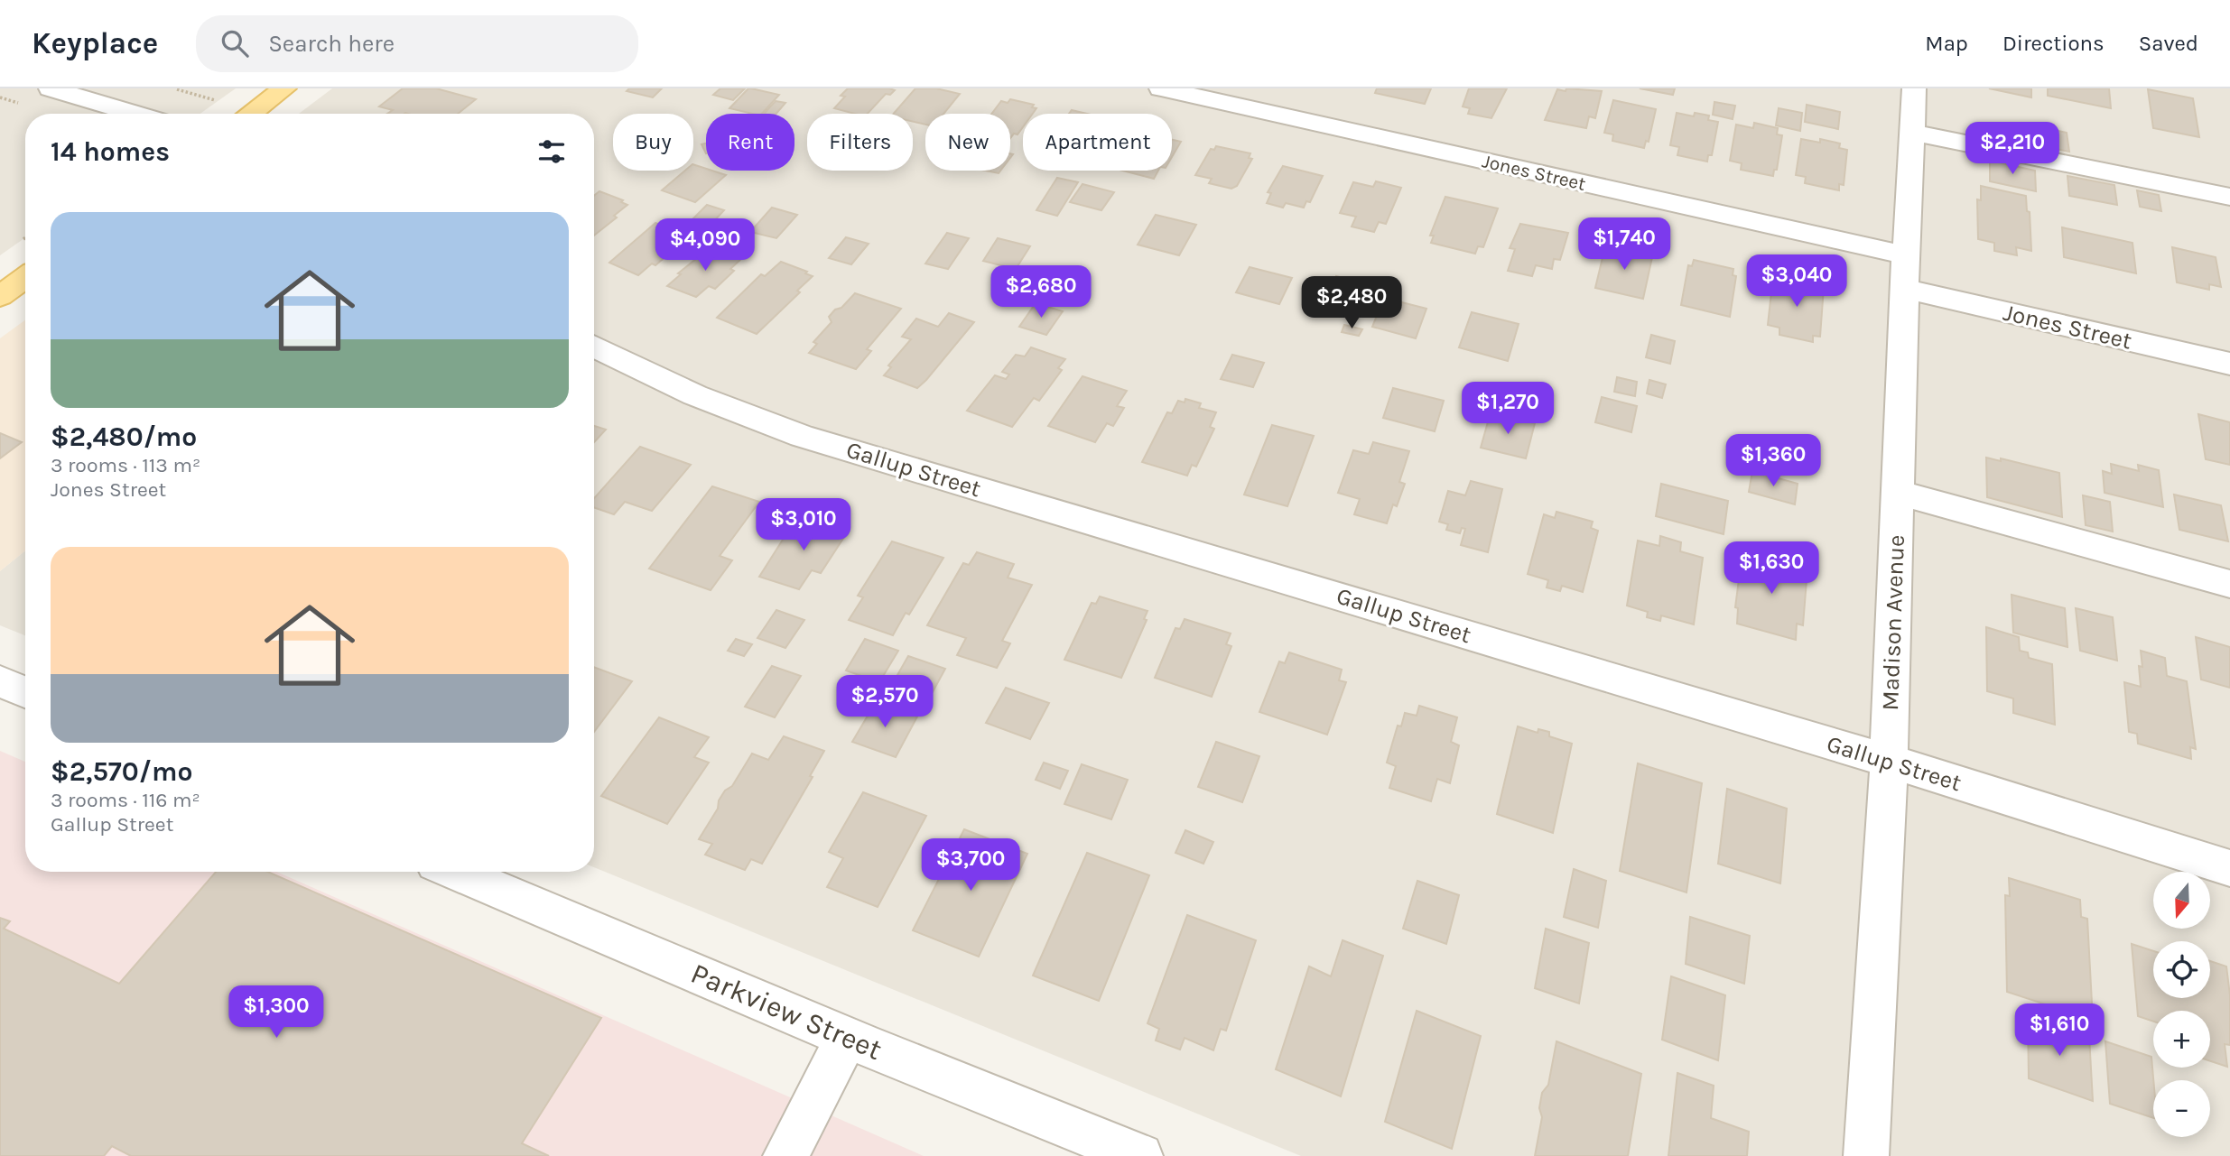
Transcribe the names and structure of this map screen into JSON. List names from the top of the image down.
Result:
{
  "streets": {
    "street": [
      "Jones Street",
      "Gallup Street",
      "Madison Avenue",
      "Parkview Street"
    ]
  },
  "crossings": [
    ["Jones Street", "Madison Avenue"],
    ["Gallup Street", "Madison Avenue"]
  ],
  "north": "bottom",
  "page": {
    "header": "Keyplace",
    "search": "Search here",
    "nav": ["Map", "Directions", "Saved"],
    "chip": [
      "Buy",
      "Rent",
      "Filters",
      "New",
      "Apartment"
    ],
    "heading": "14 homes",
    "price": [
      "$2,210",
      "$1,740",
      "$4,090",
      "$3,040",
      "$2,680",
      "$2,480",
      "$1,270",
      "$1,360",
      "$3,010",
      "$1,630",
      "$2,570",
      "$3,700",
      "$1,300",
      "$1,610"
    ],
    "list": [
      {
        "name": "$2,480/mo",
        "note": "3 rooms · 113 m² · Jones Street"
      },
      {
        "name": "$2,570/mo",
        "note": "3 rooms · 116 m² · Gallup Street"
      }
    ],
    "map_buttons": ["+", "−"]
  }
}
